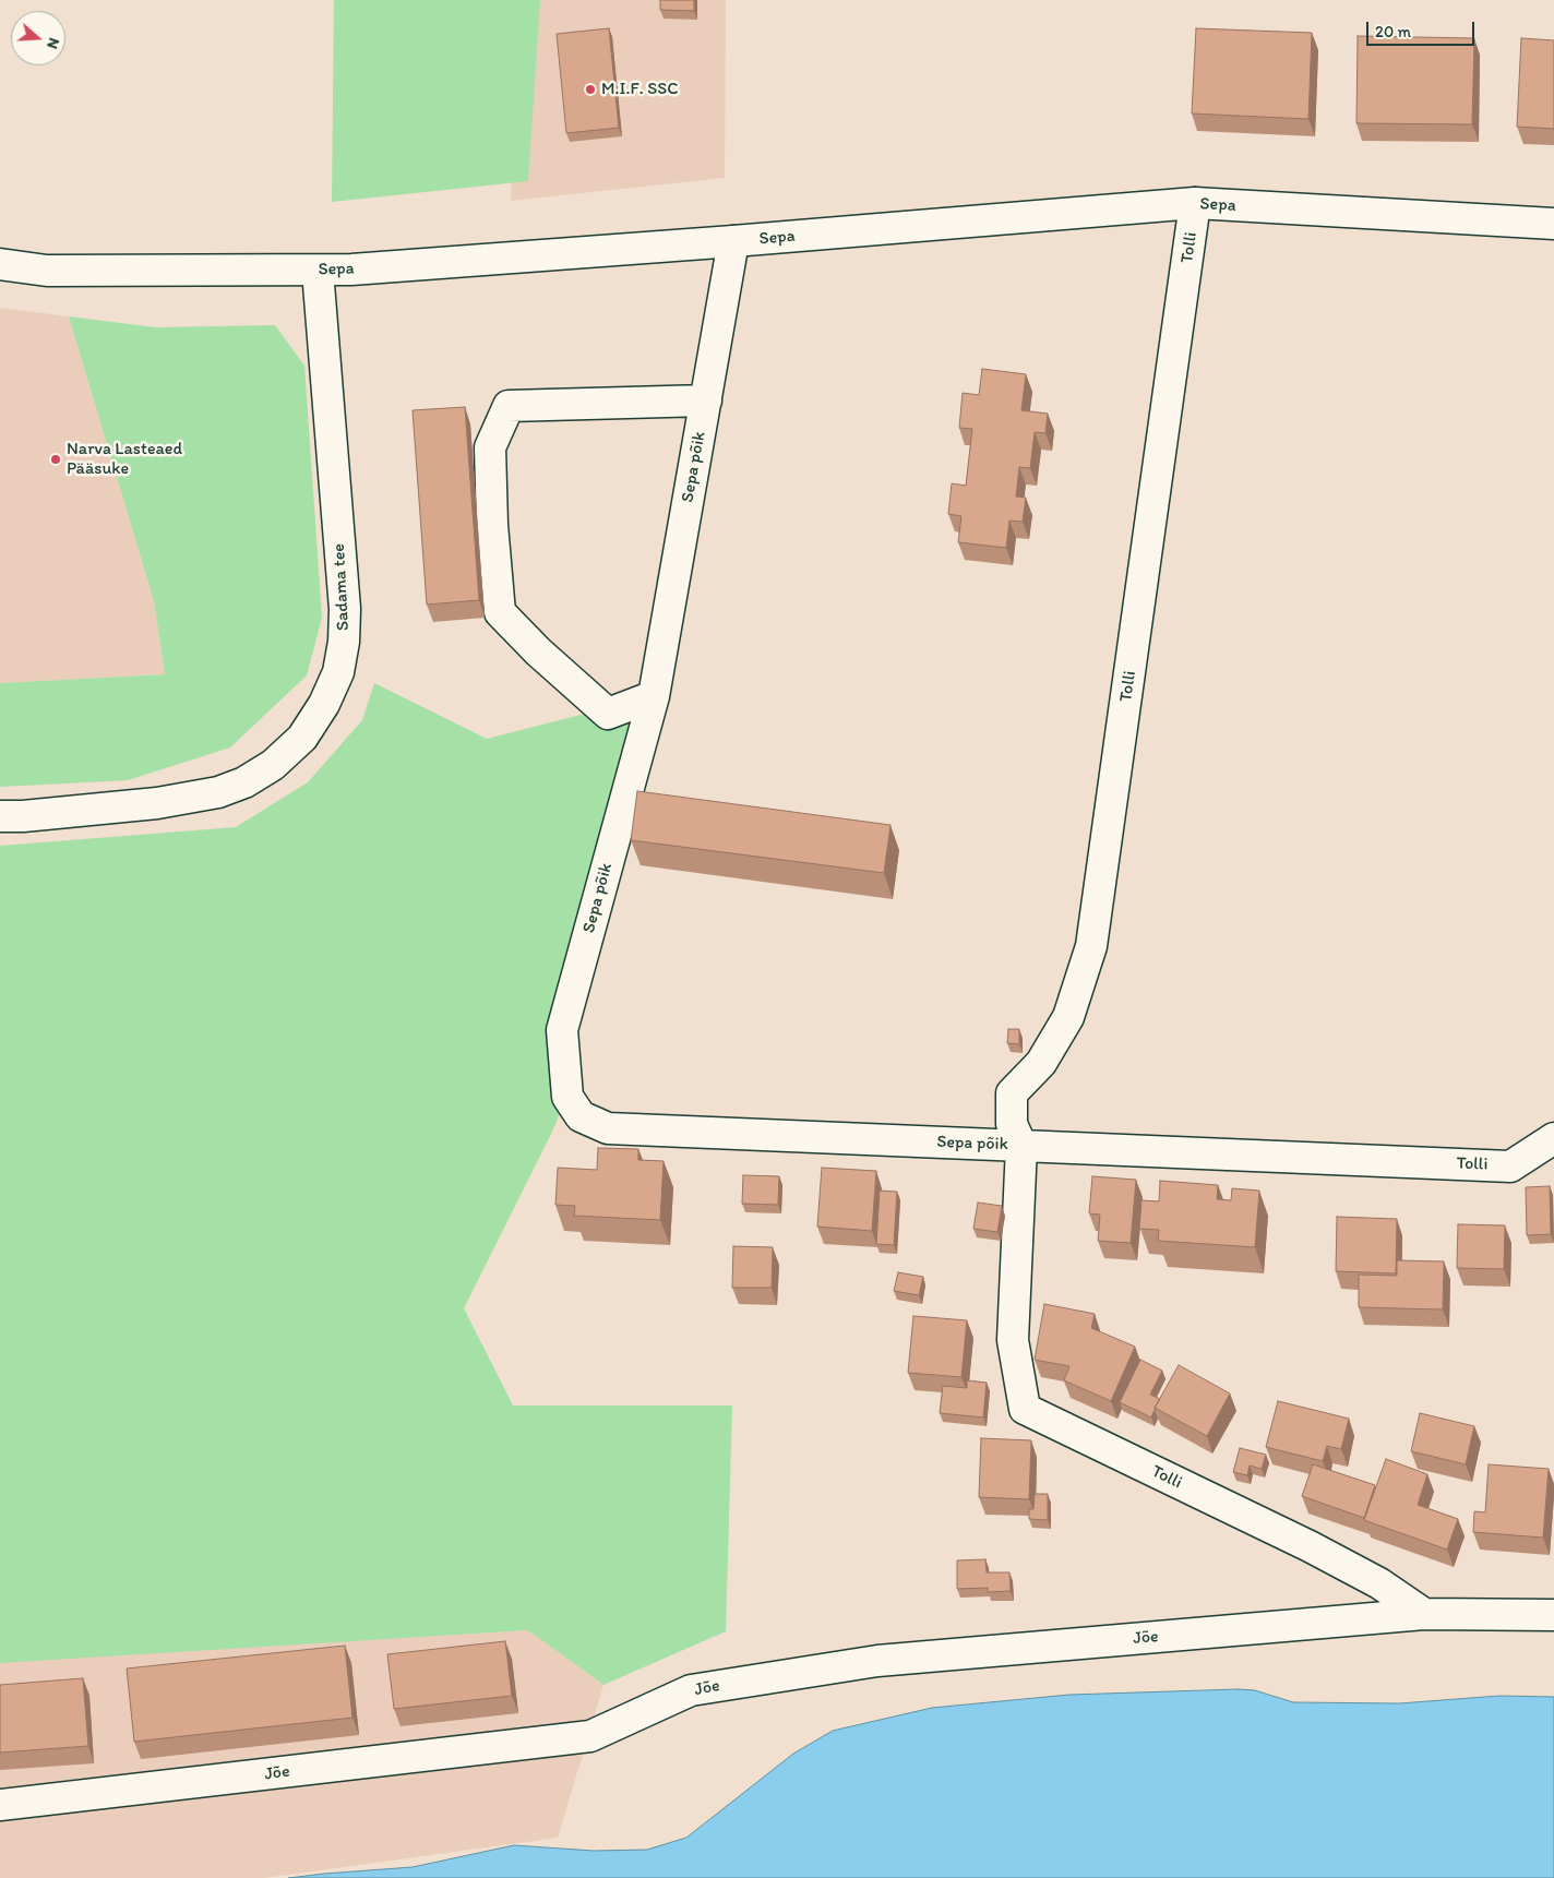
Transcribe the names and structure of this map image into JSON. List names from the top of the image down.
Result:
{
  "streets": {
    "street": [
      "Sepa",
      "Tolli",
      "Sepa põik",
      "Sadama tee",
      "Jõe"
    ]
  },
  "crossings": [
    ["Sepa", "Tolli"],
    ["Sepa", "Sepa põik"],
    ["Sepa", "Sadama tee"],
    ["Tolli", "Sepa põik"],
    ["Tolli", "Jõe"]
  ],
  "places": ["M.I.F. SSC", "Narva Lasteaed Pääsuke"],
  "scale_bar": "20 m",
  "north": "right"
}
